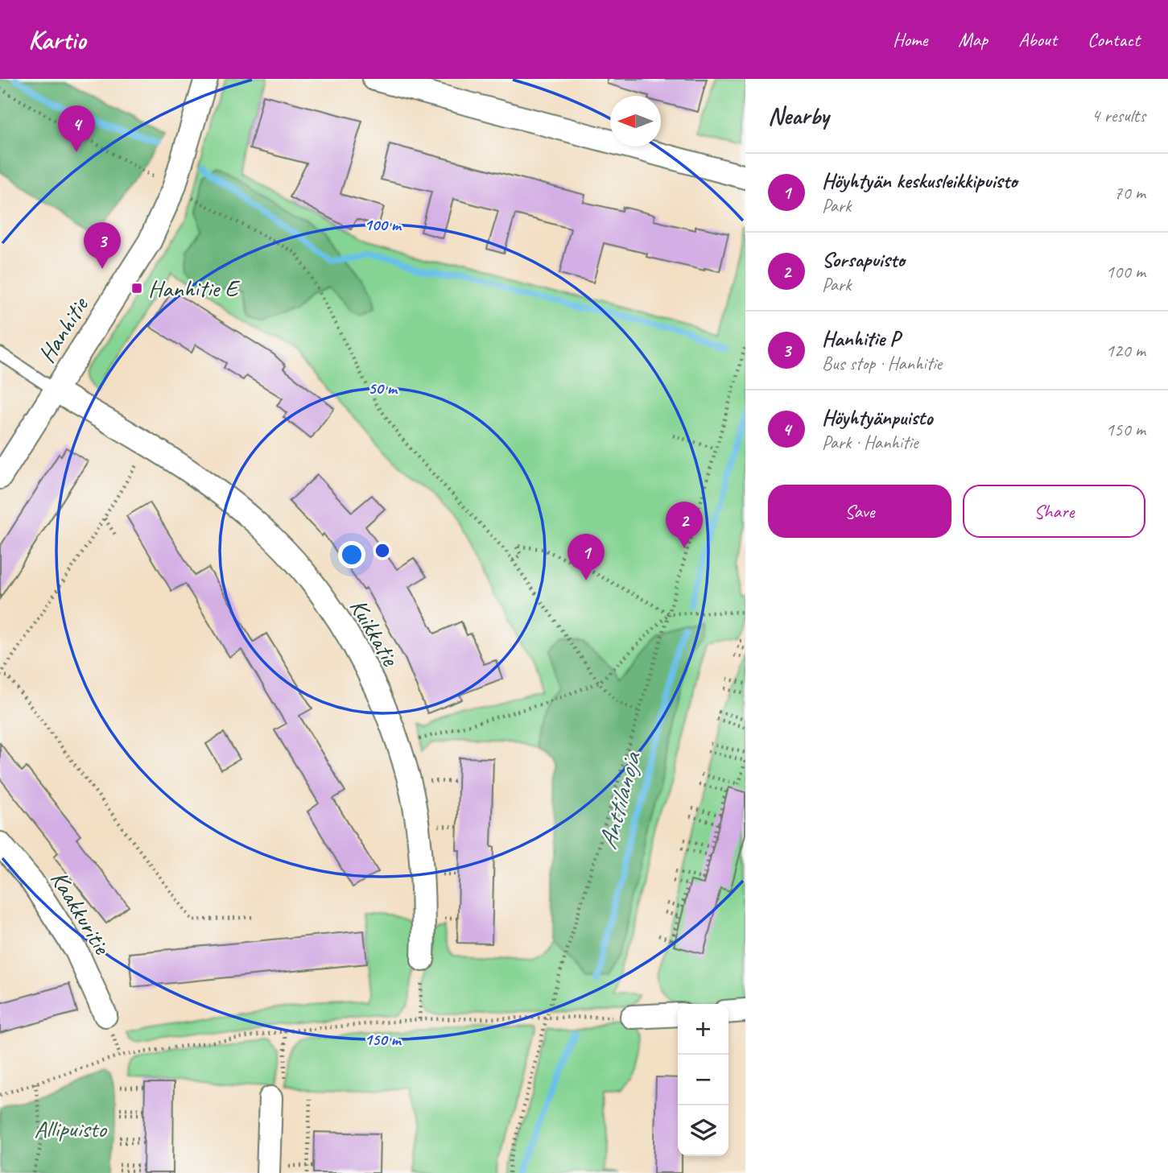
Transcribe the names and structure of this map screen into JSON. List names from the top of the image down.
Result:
{
  "streets": {
    "street": ["Hanhitie", "Kuikkatie", "Kaakkuritie"]
  },
  "crossings": [
    ["Hanhitie", "Kuikkatie"]
  ],
  "water": ["Anttilanoja"],
  "parks": ["Allipuisto"],
  "places": {
    "transit": ["Hanhitie E"]
  },
  "north": "left",
  "page": {
    "header": "Kartio",
    "nav": [
      "Home",
      "Map",
      "About",
      "Contact"
    ],
    "heading": ["Nearby", "4 results"],
    "pins": [
      "4",
      "3",
      "2",
      "1"
    ],
    "list": [
      {
        "mark": "1",
        "name": "Höyhtyän keskusleikkipuisto",
        "note": "Park",
        "value": "70 m"
      },
      {
        "mark": "2",
        "name": "Sorsapuisto",
        "note": "Park",
        "value": "100 m"
      },
      {
        "mark": "3",
        "name": "Hanhitie P",
        "note": "Bus stop · Hanhitie",
        "value": "120 m"
      },
      {
        "mark": "4",
        "name": "Höyhtyänpuisto",
        "note": "Park · Hanhitie",
        "value": "150 m"
      }
    ],
    "buttons": ["Save", "Share"],
    "map_buttons": ["+", "−"]
  },
  "rings": ["100 m", "50 m", "150 m"]
}
